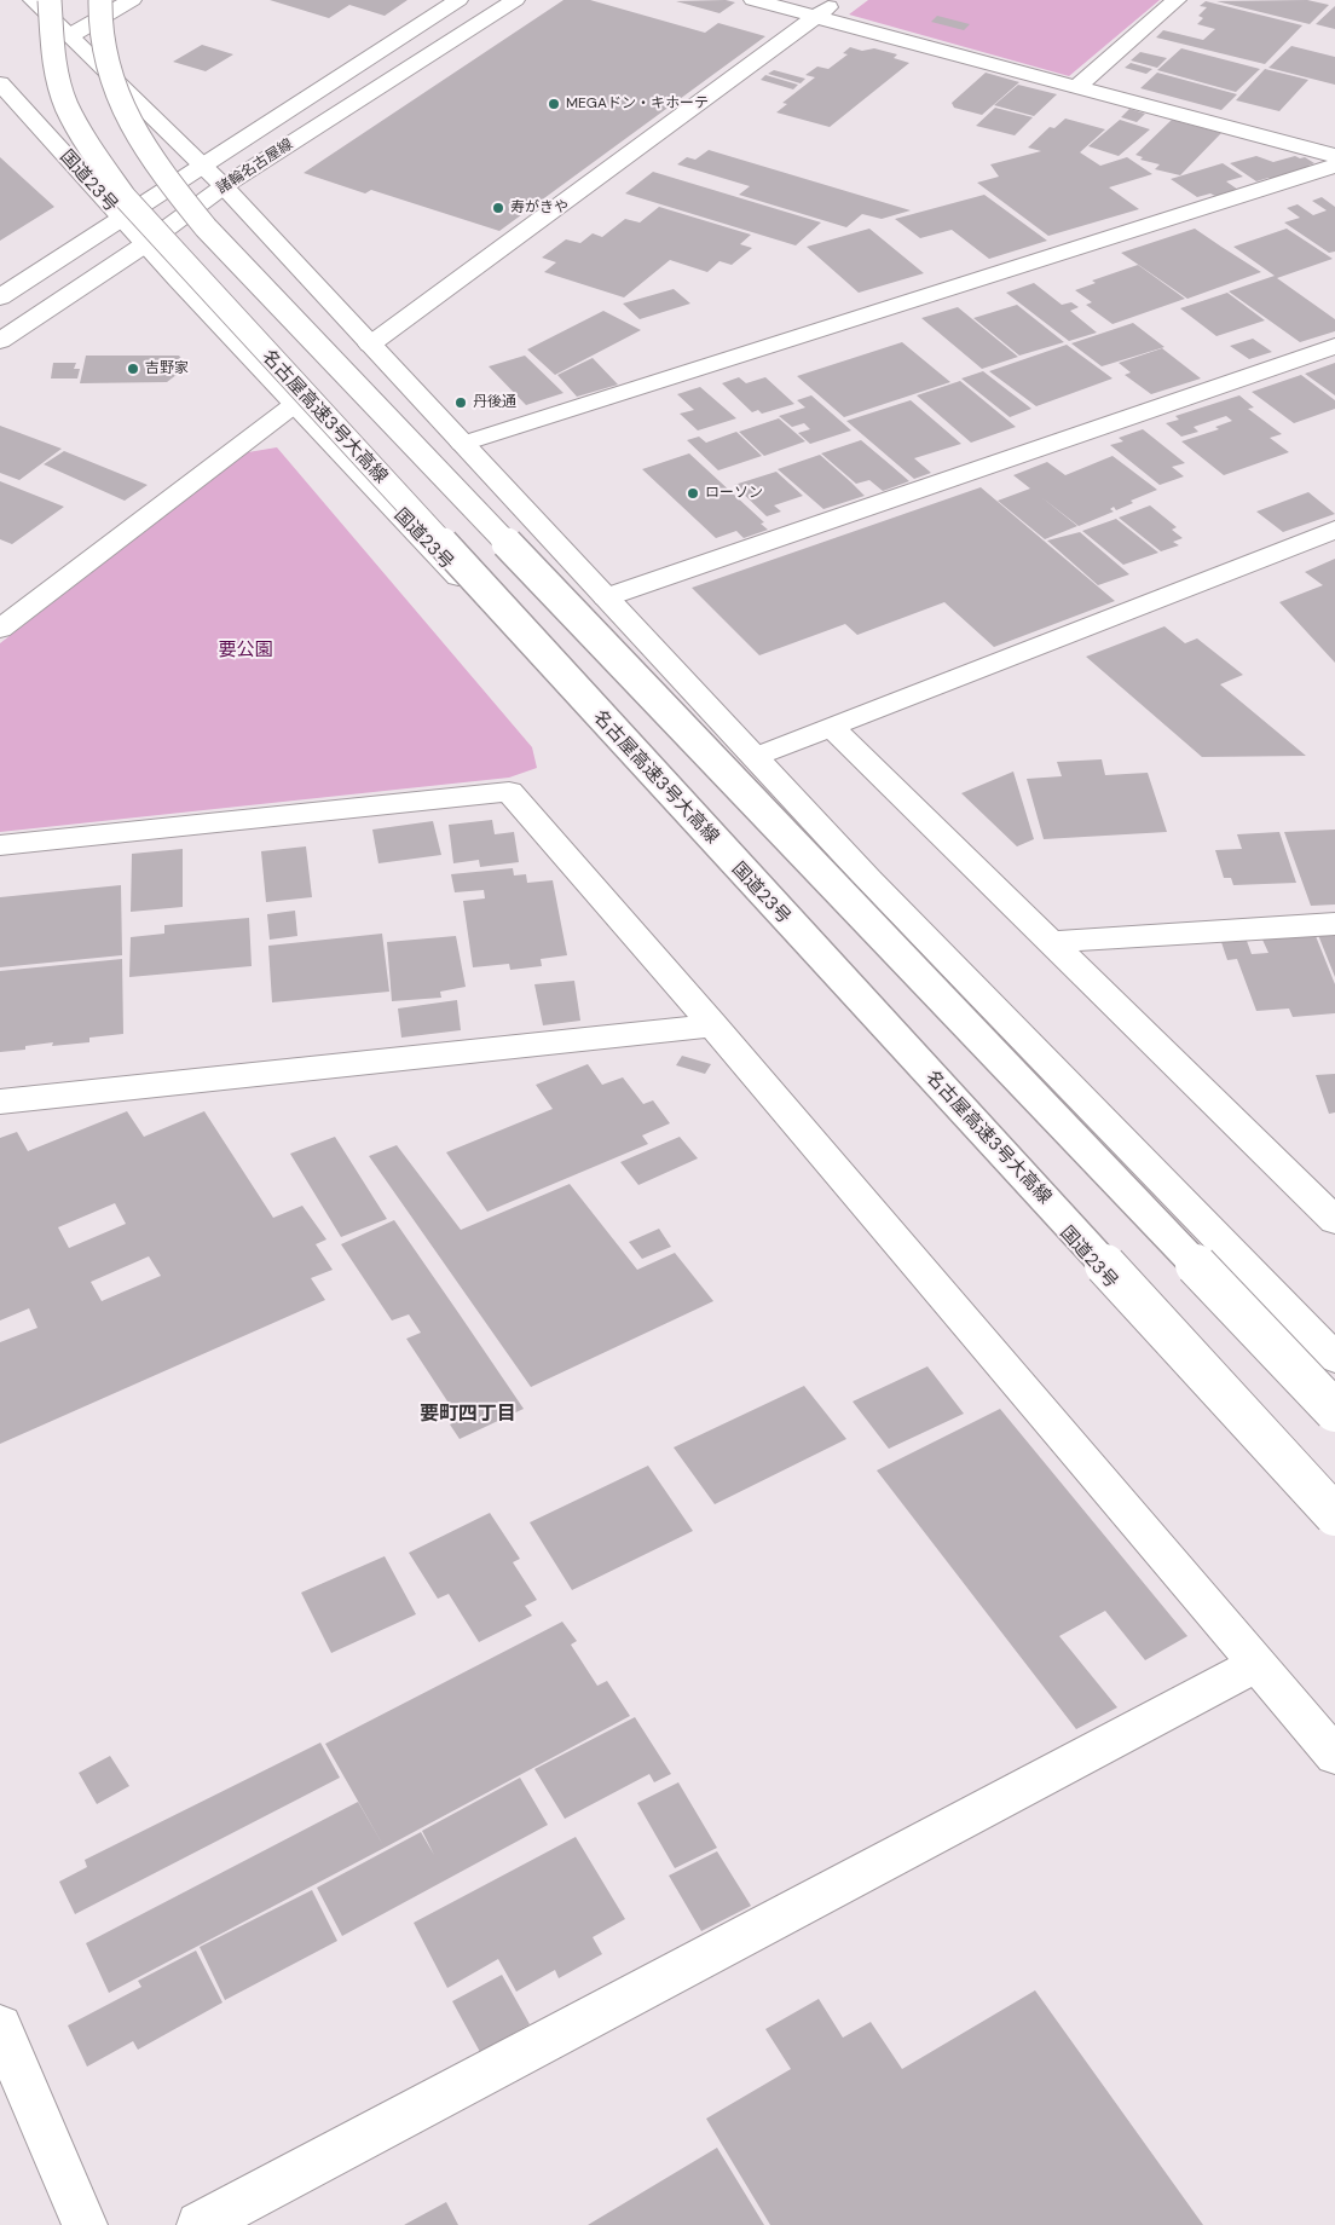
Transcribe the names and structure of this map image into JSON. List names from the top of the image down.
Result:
{
  "streets": {
    "main road": ["諸輪名古屋線", "国道23号", "名古屋高速3号大高線"]
  },
  "crossings": [
    ["諸輪名古屋線", "国道23号"]
  ],
  "districts": ["要町四丁目"],
  "parks": ["要公園"],
  "places": [
    "MEGAドン・キホーテ",
    "寿がきや",
    "吉野家",
    "丹後通",
    "ローソン"
  ]
}
